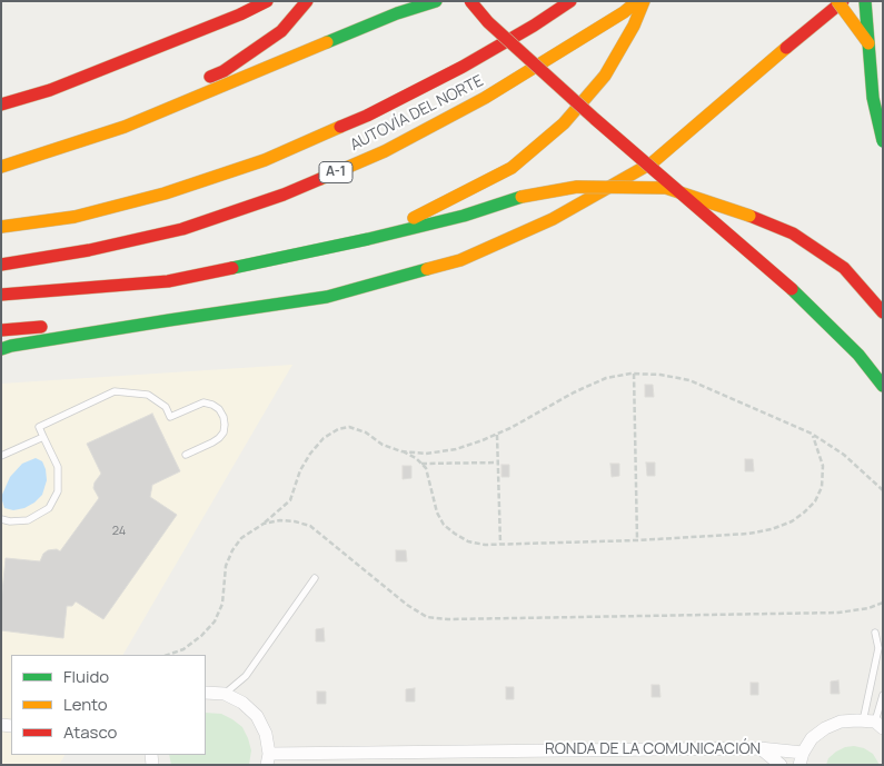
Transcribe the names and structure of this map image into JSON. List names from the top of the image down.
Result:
{
  "streets": {
    "highway": ["AUTOVÍA DEL NORTE", "A-1"],
    "street": ["RONDA DE LA COMUNICACIÓN"]
  },
  "house_numbers": ["24"],
  "legend": ["Fluido", "Lento", "Atasco"]
}
